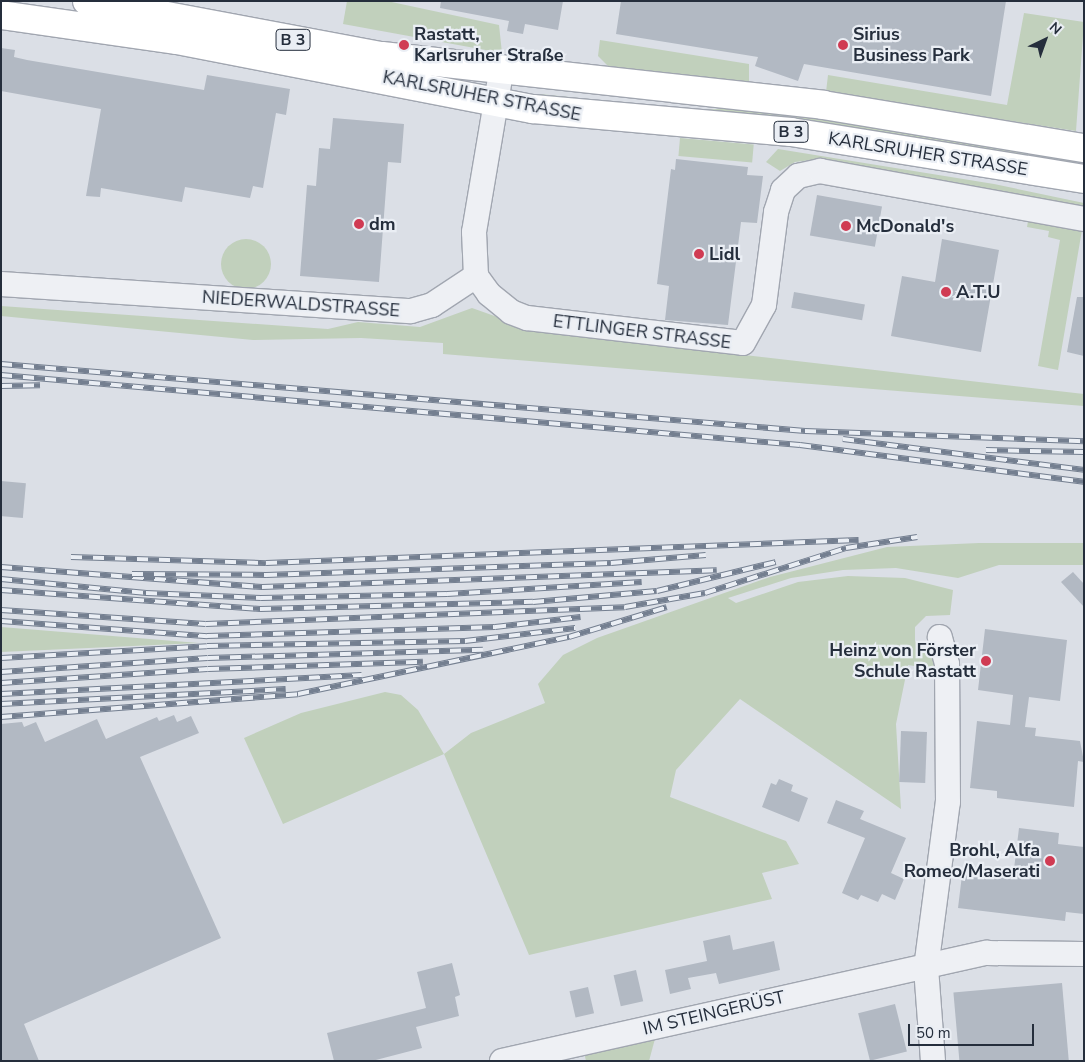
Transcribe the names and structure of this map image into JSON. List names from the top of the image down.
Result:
{
  "streets": {
    "main road": ["B 3", "KARLSRUHER STRASSE"],
    "street": ["NIEDERWALDSTRASSE", "ETTLINGER STRASSE", "IM STEINGERÜST"]
  },
  "crossings": [
    ["NIEDERWALDSTRASSE", "ETTLINGER STRASSE"]
  ],
  "places": [
    "Rastatt, Karlsruher Straße",
    "Sirius Business Park",
    "dm",
    "McDonald's",
    "Lidl",
    "A.T.U",
    "Heinz von Förster Schule Rastatt",
    "Brohl, Alfa Romeo/Maserati"
  ],
  "scale_bar": "50 m",
  "north": "top right"
}
